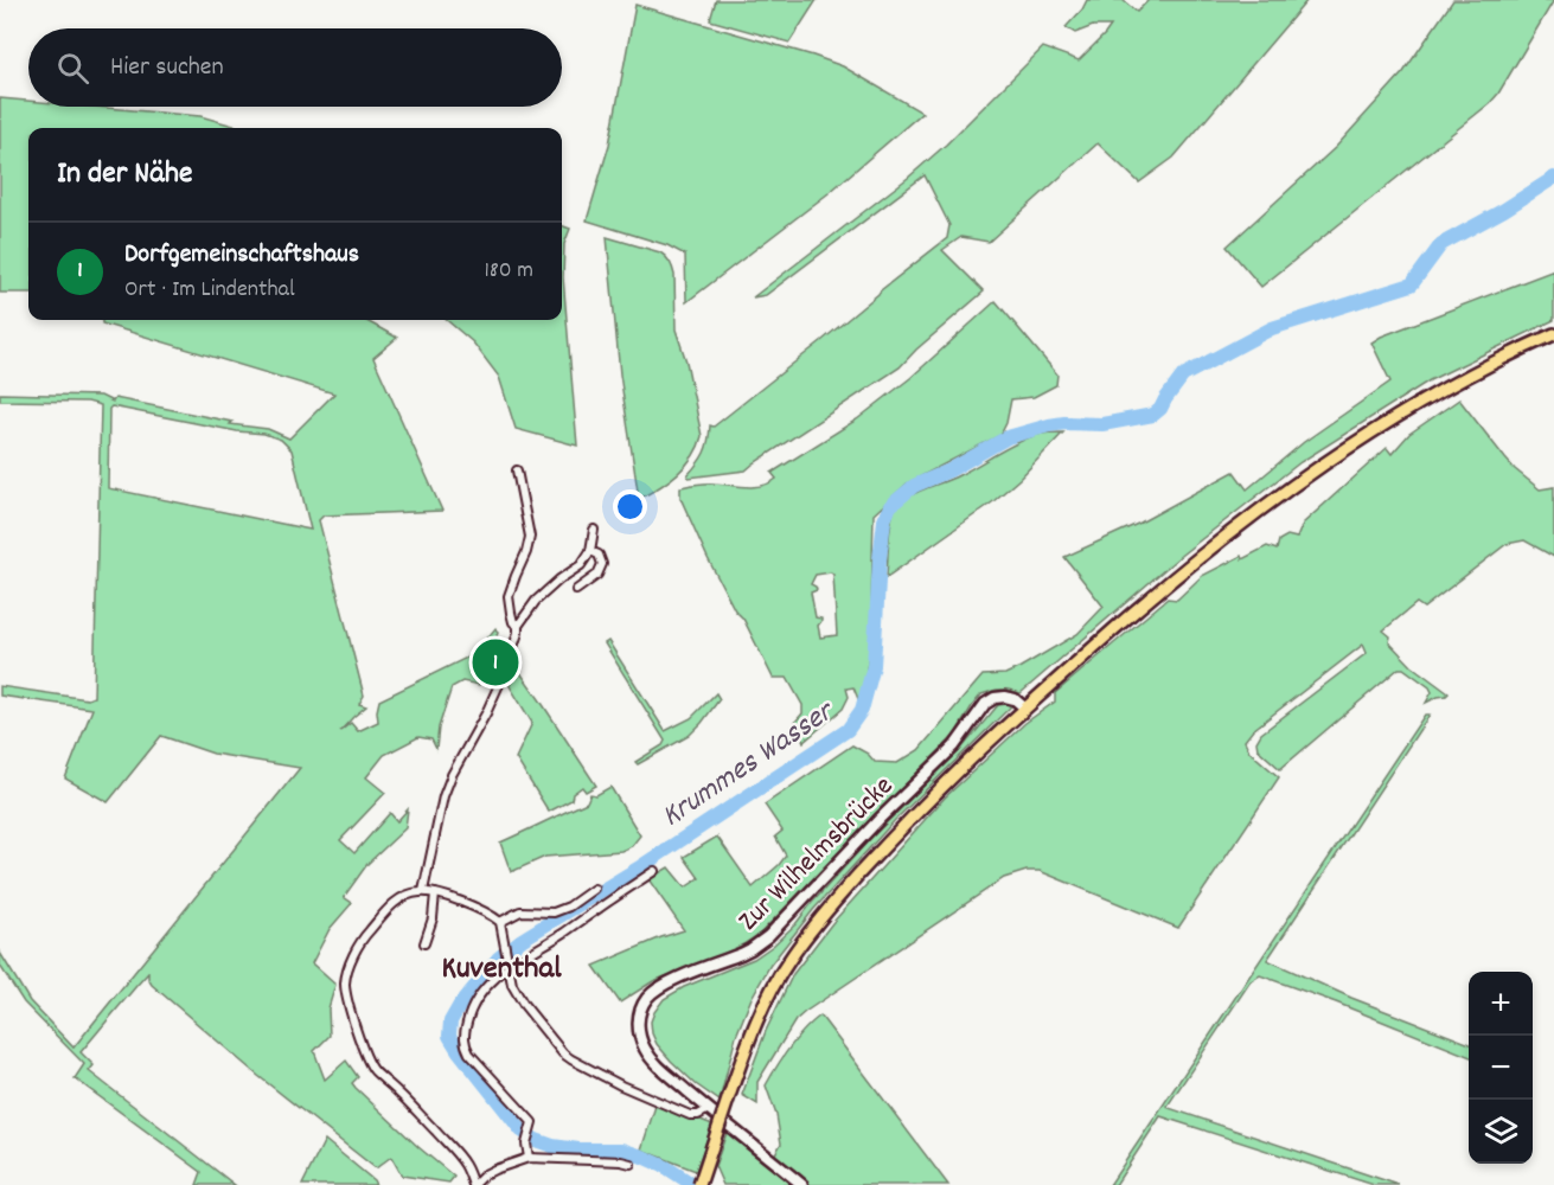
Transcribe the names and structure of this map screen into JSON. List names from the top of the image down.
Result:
{
  "streets": {
    "street": ["Zur Wilhelmsbrücke"]
  },
  "districts": ["Kuventhal"],
  "water": ["Krummes Wasser"],
  "page": {
    "search": "Hier suchen",
    "heading": "In der Nähe",
    "list": [
      {
        "mark": "1",
        "name": "Dorfgemeinschaftshaus",
        "note": "Ort · Im Lindenthal",
        "value": "180 m"
      }
    ],
    "pins": "1",
    "map_buttons": ["+", "−"]
  }
}
